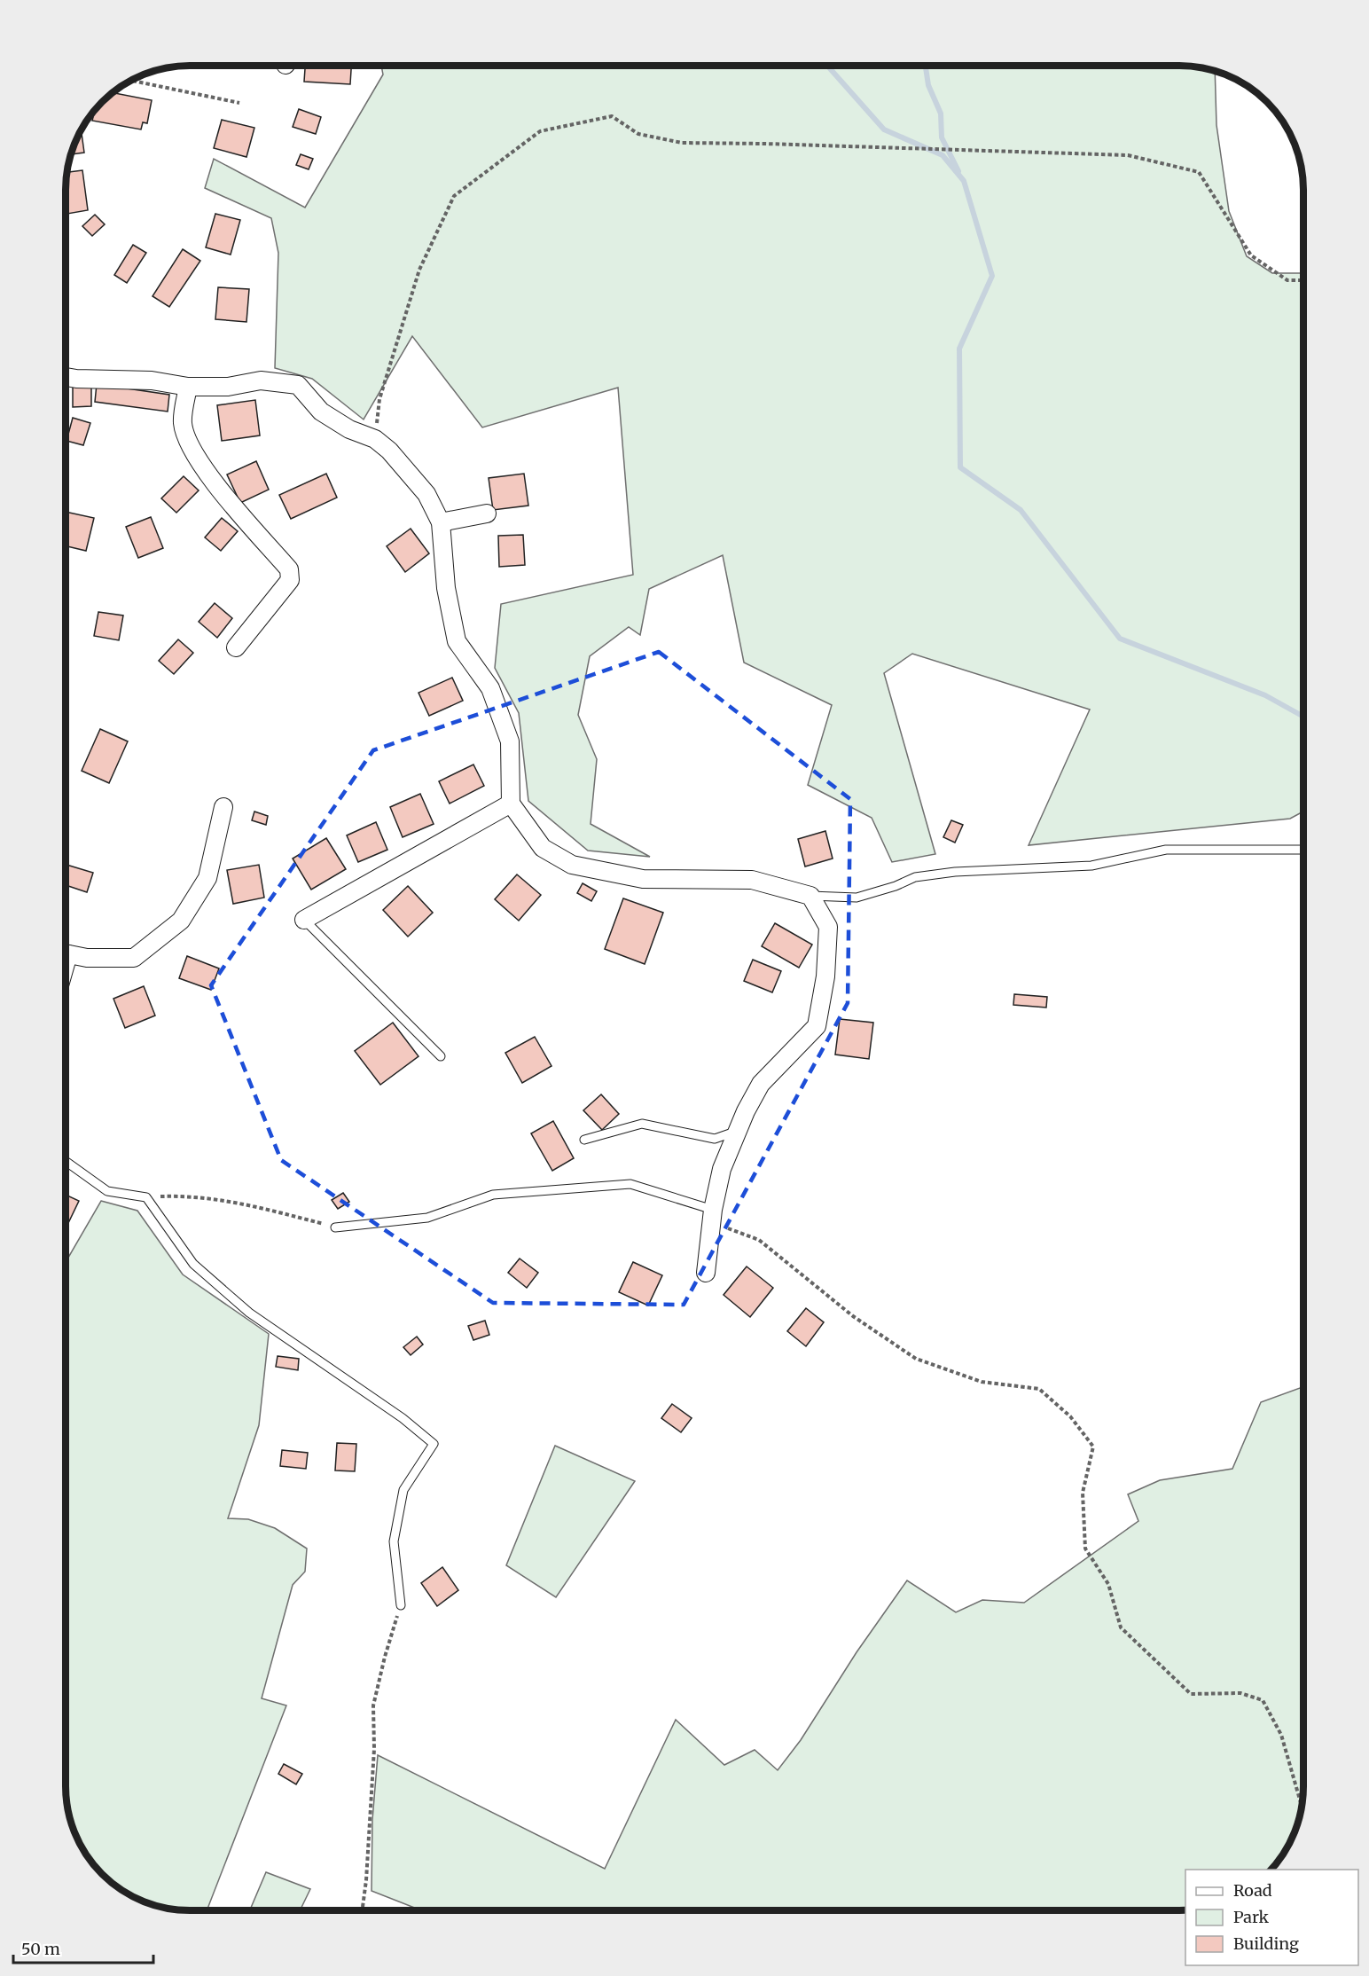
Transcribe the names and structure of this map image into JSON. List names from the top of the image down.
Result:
{
  "legend": ["Road", "Park", "Building"],
  "scale_bar": "50 m"
}
